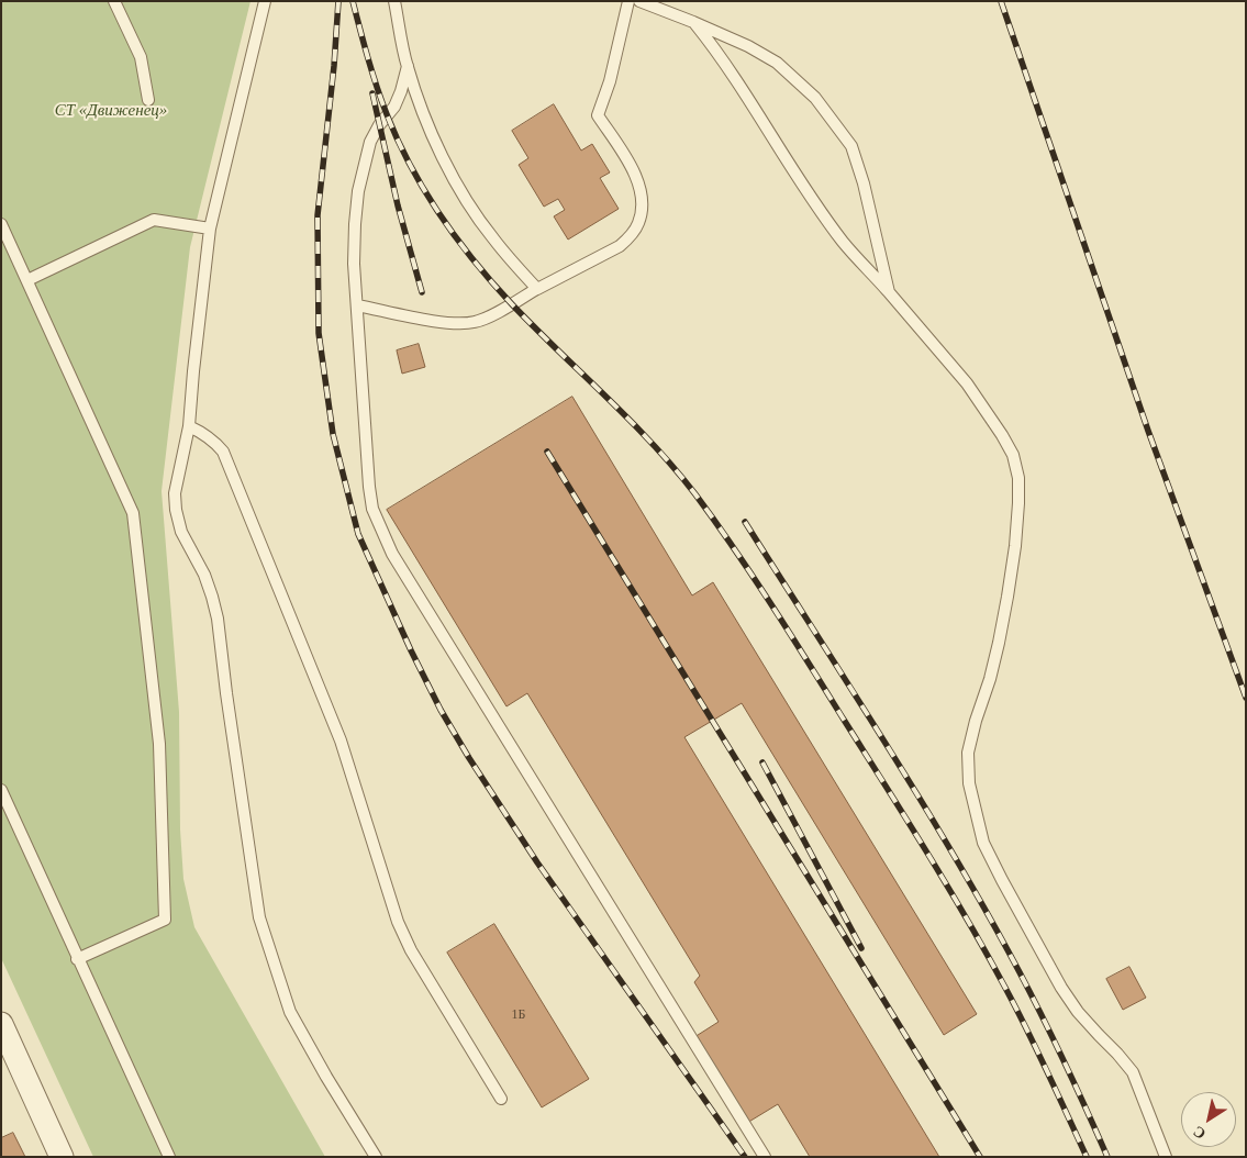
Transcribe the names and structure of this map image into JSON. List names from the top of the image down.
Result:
{
  "parks": ["СТ «Движенец»"],
  "house_numbers": ["1Б"],
  "north": "bottom left"
}
